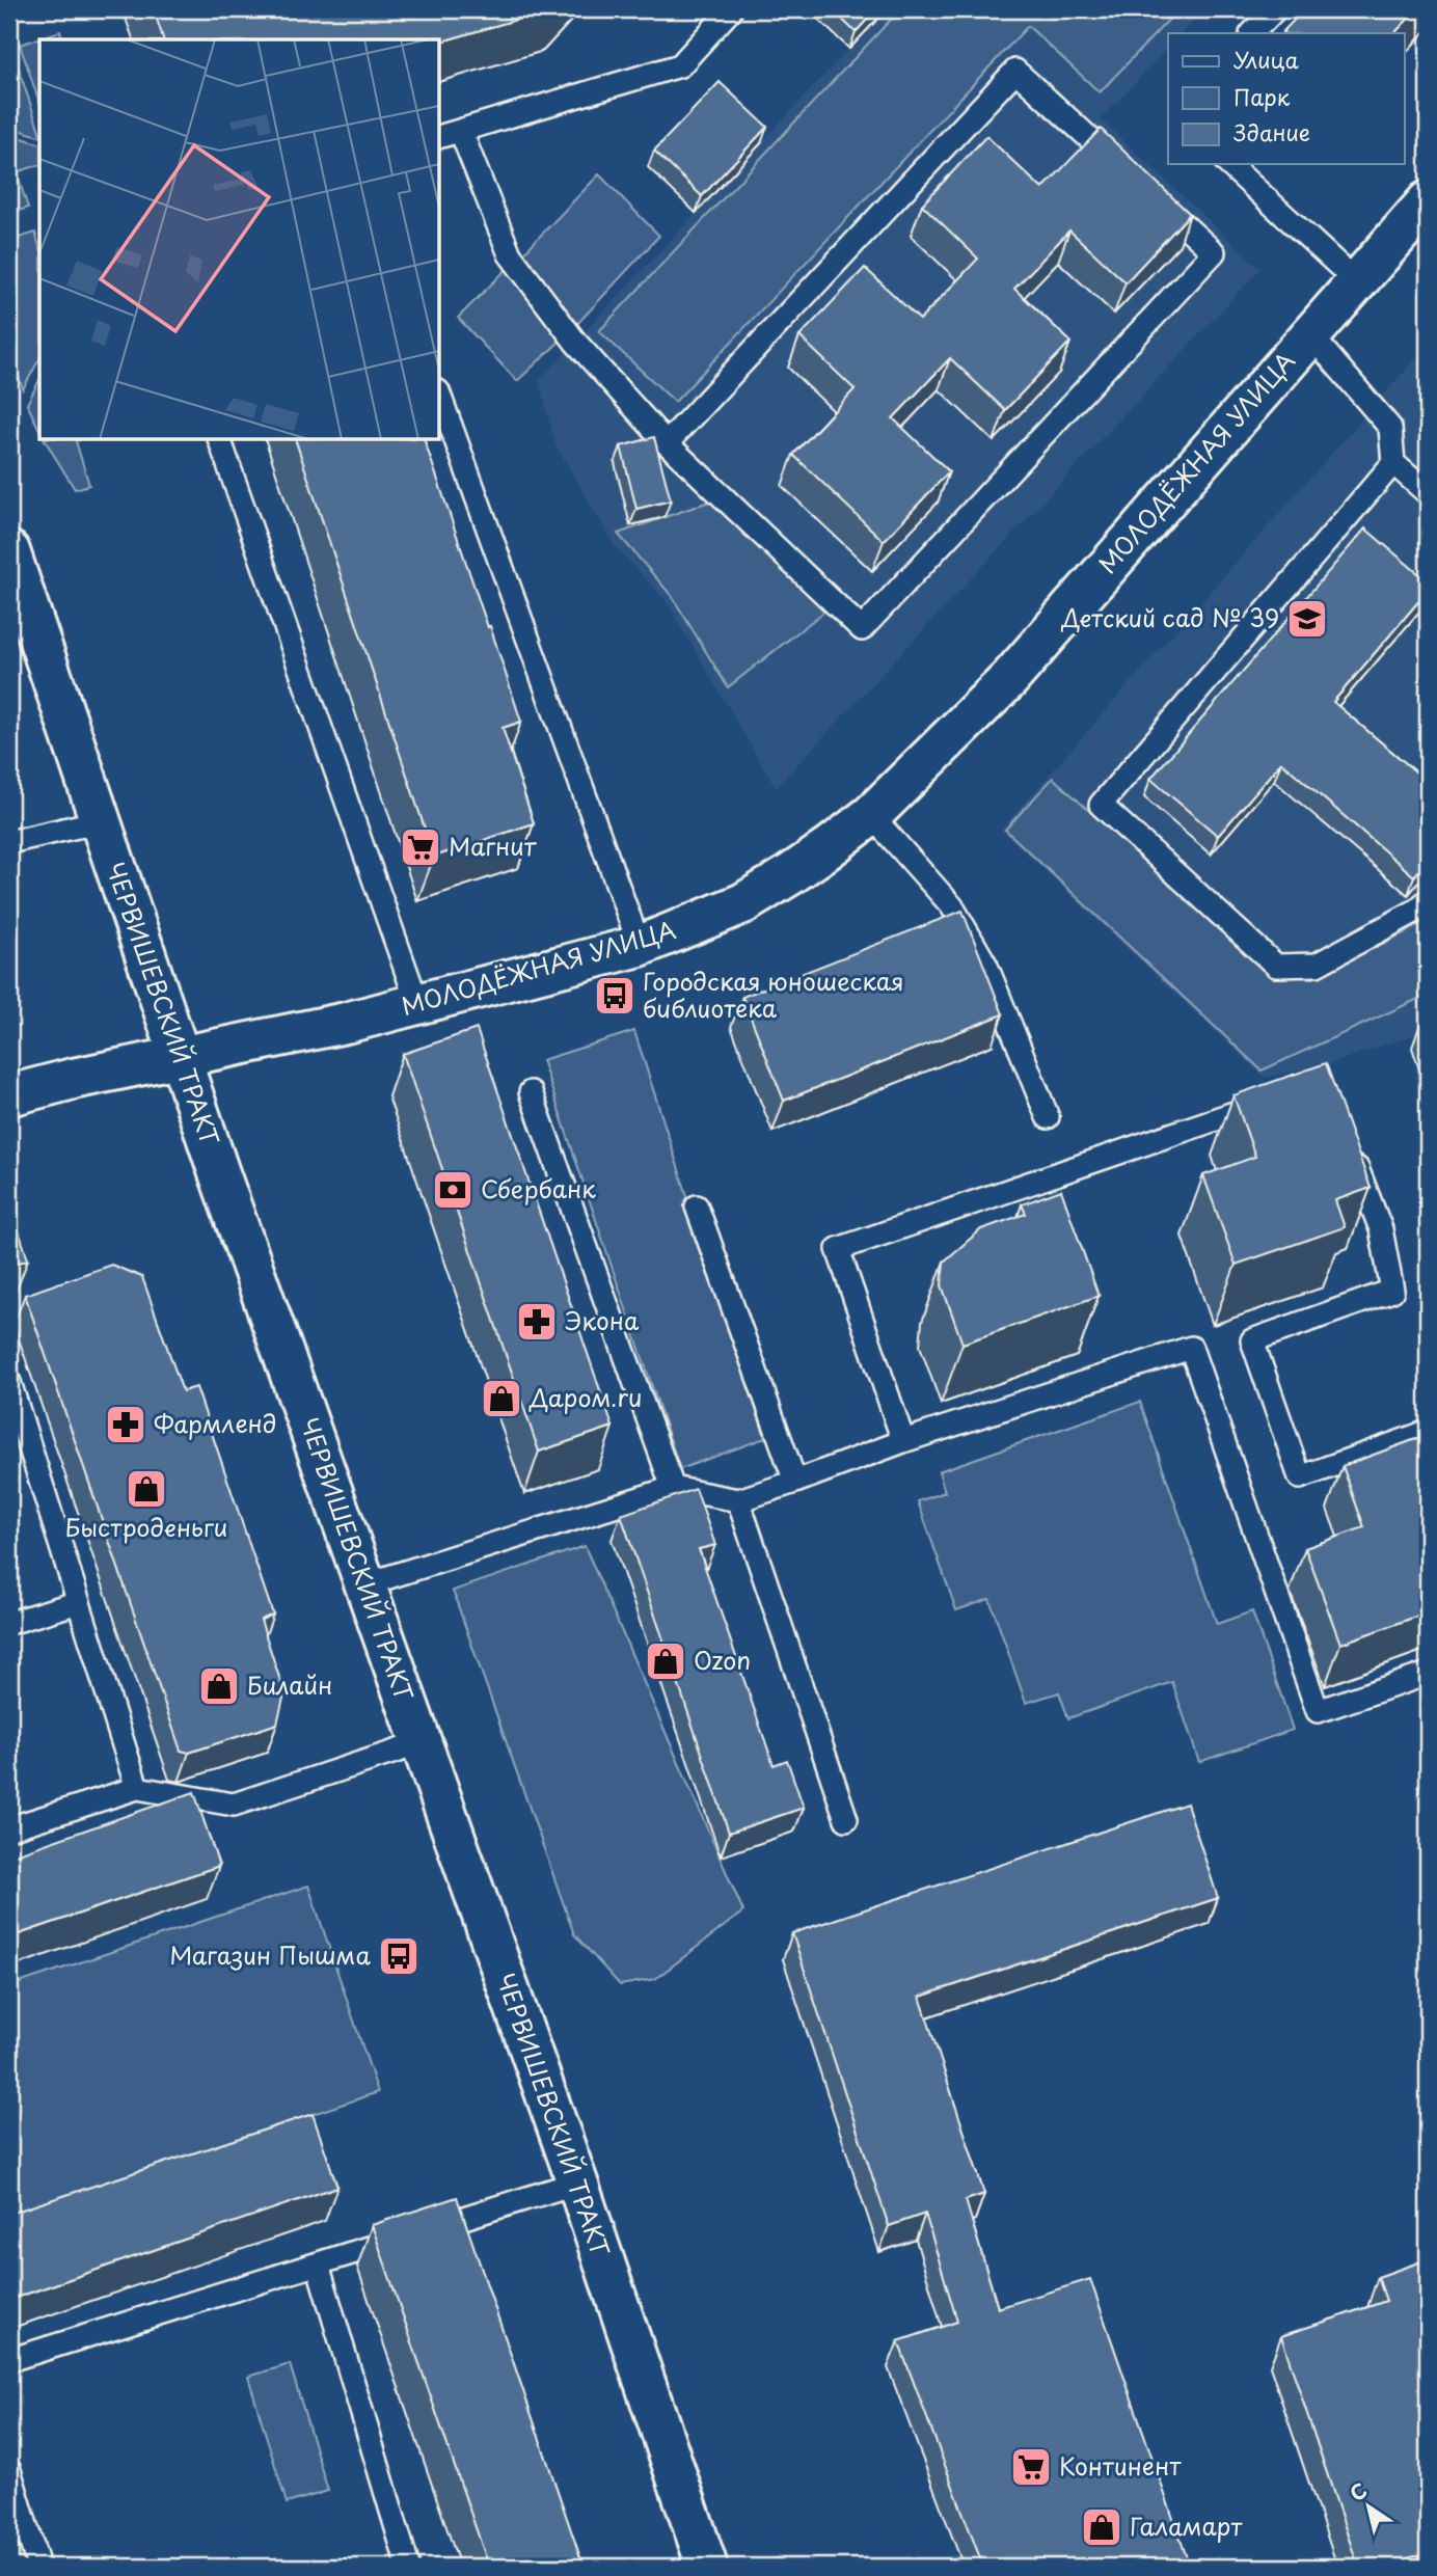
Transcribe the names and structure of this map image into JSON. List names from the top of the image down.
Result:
{
  "streets": {
    "main road": ["МОЛОДЁЖНАЯ УЛИЦА", "ЧЕРВИШЕВСКИЙ ТРАКТ"]
  },
  "crossings": [
    ["МОЛОДЁЖНАЯ УЛИЦА", "ЧЕРВИШЕВСКИЙ ТРАКТ"]
  ],
  "places": {
    "school or university": ["Детский сад № 39"],
    "supermarket": ["Магнит", "Континент"],
    "bus stop": ["Городская юношеская библиотека", "Магазин Пышма"],
    "bank": ["Сбербанк"],
    "pharmacy": ["Экона", "Фармленд"],
    "shop": [
      "Даром.ru",
      "Быстроденьги",
      "Ozon",
      "Билайн",
      "Галамарт"
    ]
  },
  "legend": ["Улица", "Парк", "Здание"],
  "north": "top left"
}
